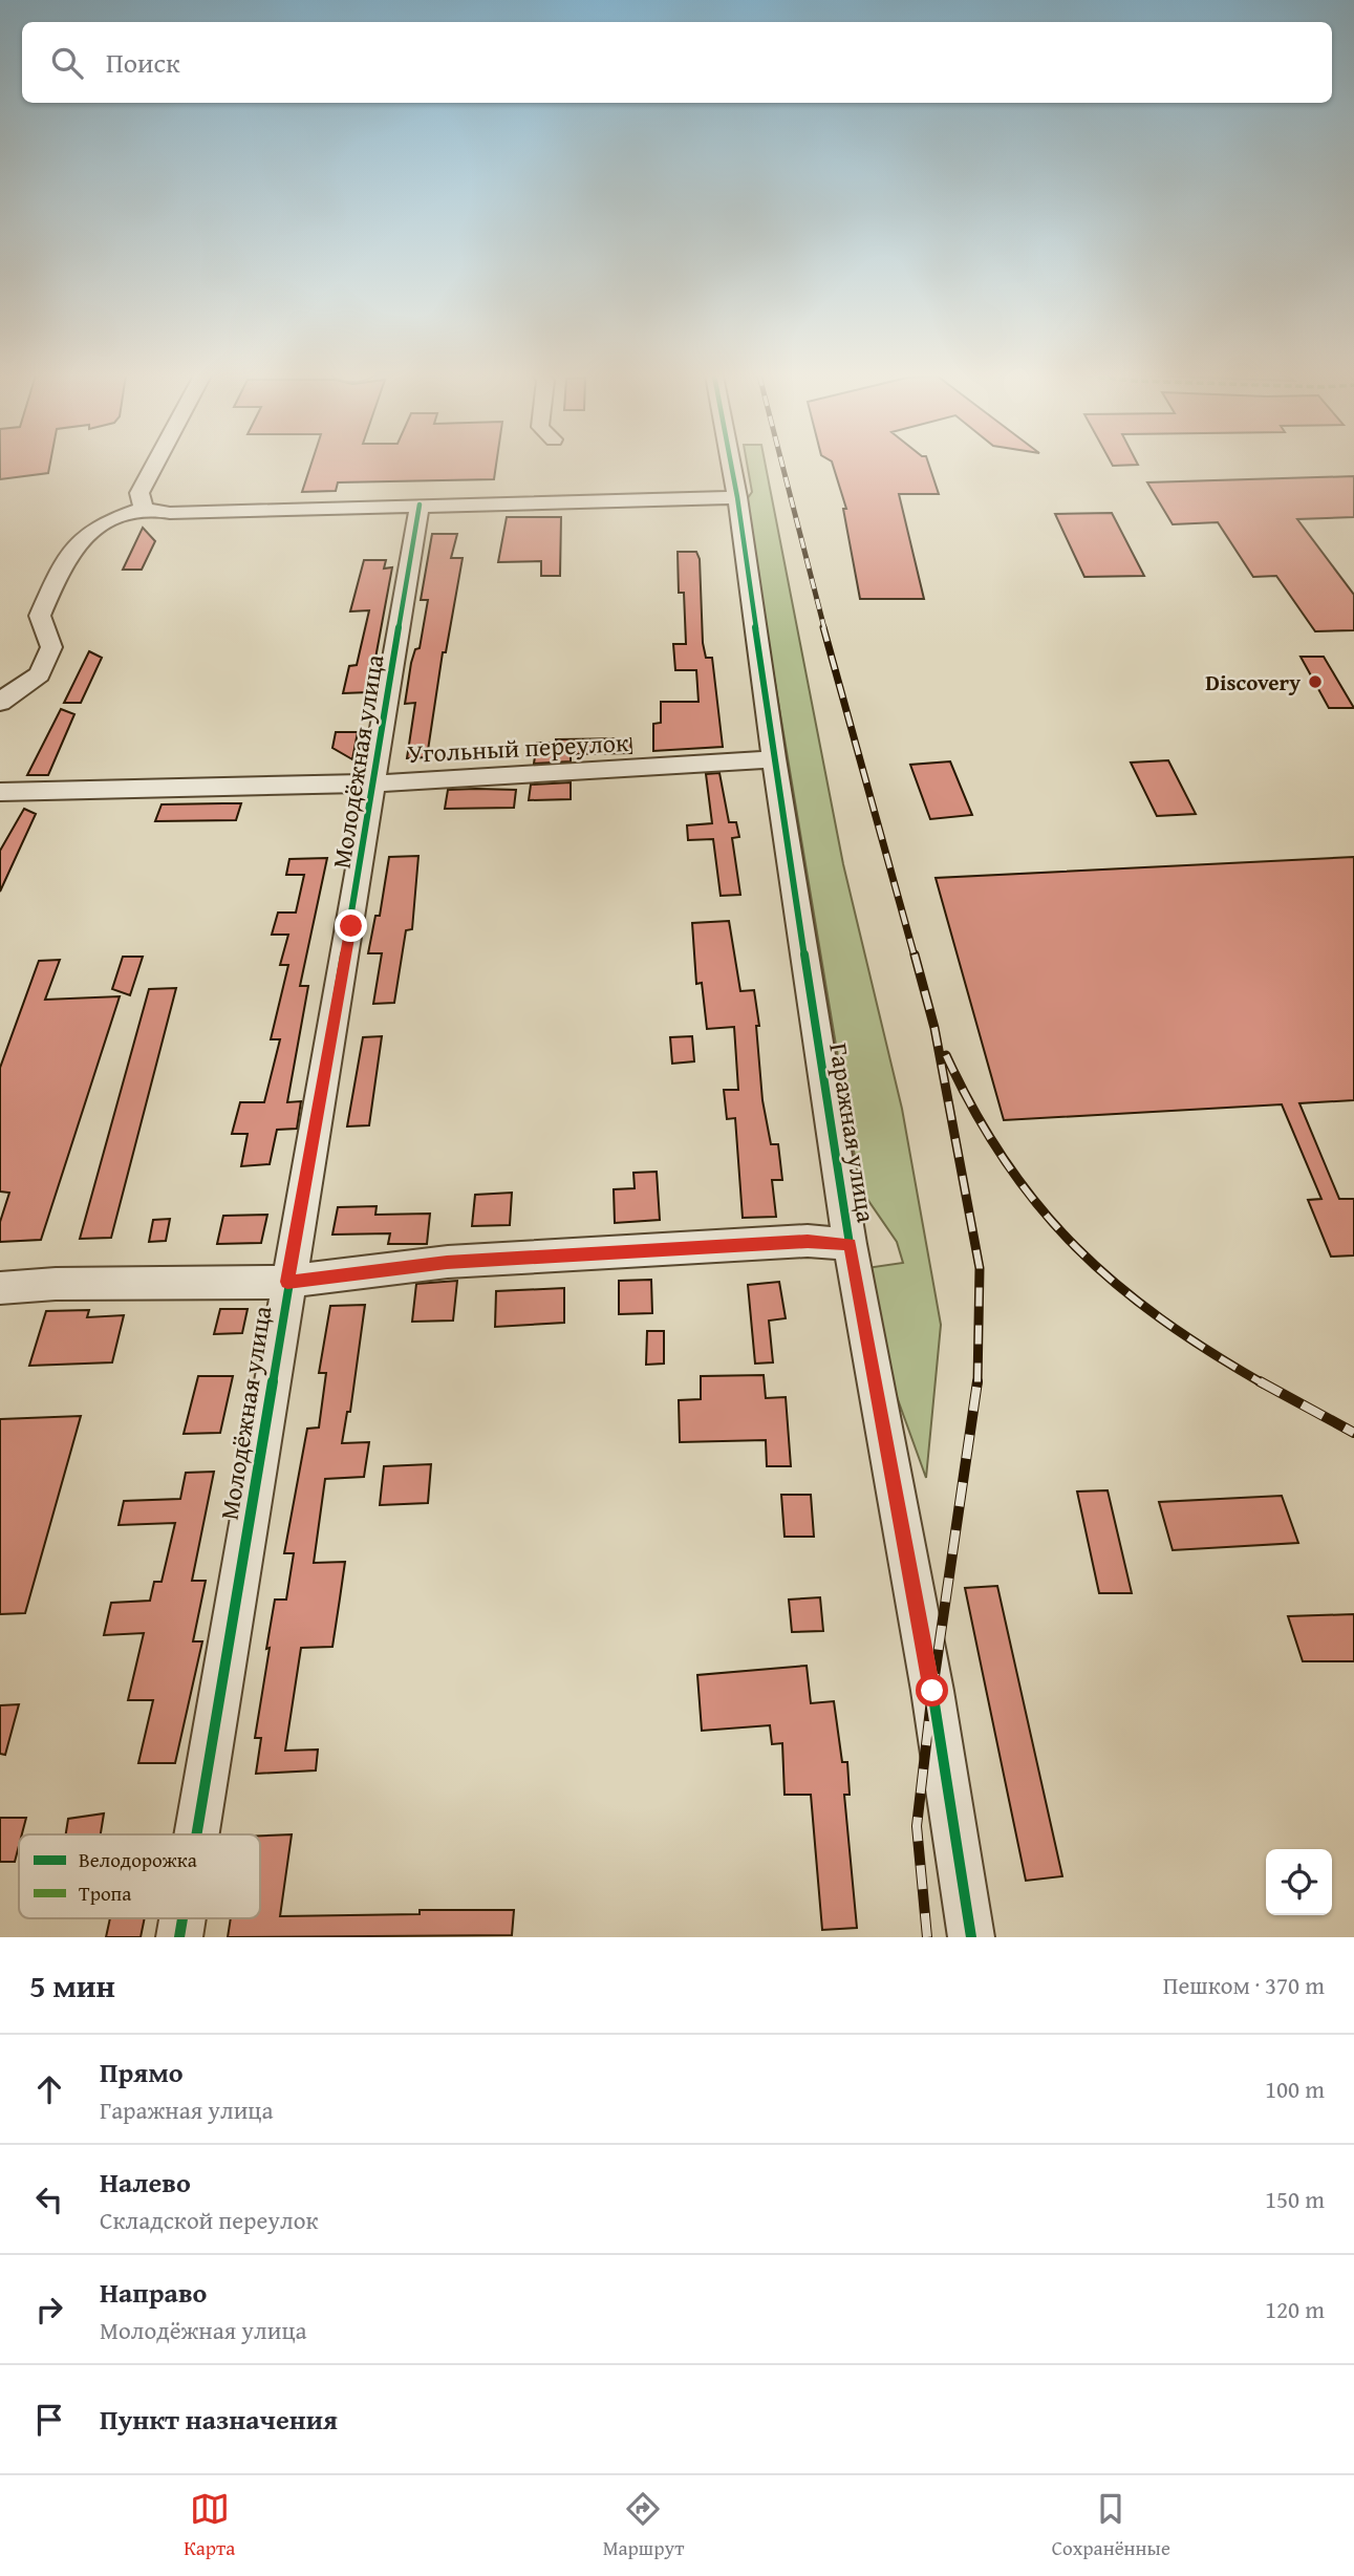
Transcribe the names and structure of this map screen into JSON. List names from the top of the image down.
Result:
{
  "streets": {
    "street": ["Угольный переулок", "Молодёжная улица", "Гаражная улица"]
  },
  "crossings": [
    ["Угольный переулок", "Молодёжная улица"],
    ["Угольный переулок", "Гаражная улица"]
  ],
  "places": ["Discovery"],
  "legend": ["Велодорожка", "Тропа"],
  "page": {
    "search": "Поиск",
    "heading": ["5 мин", "Пешком · 370 m"],
    "list": [
      ["Прямо", "Гаражная улица", "100 m"],
      ["Налево", "Складской переулок", "150 m"],
      ["Направо", "Молодёжная улица", "120 m"],
      "Пункт назначения"
    ],
    "nav": ["Карта", "Маршрут", "Сохранённые"]
  }
}
